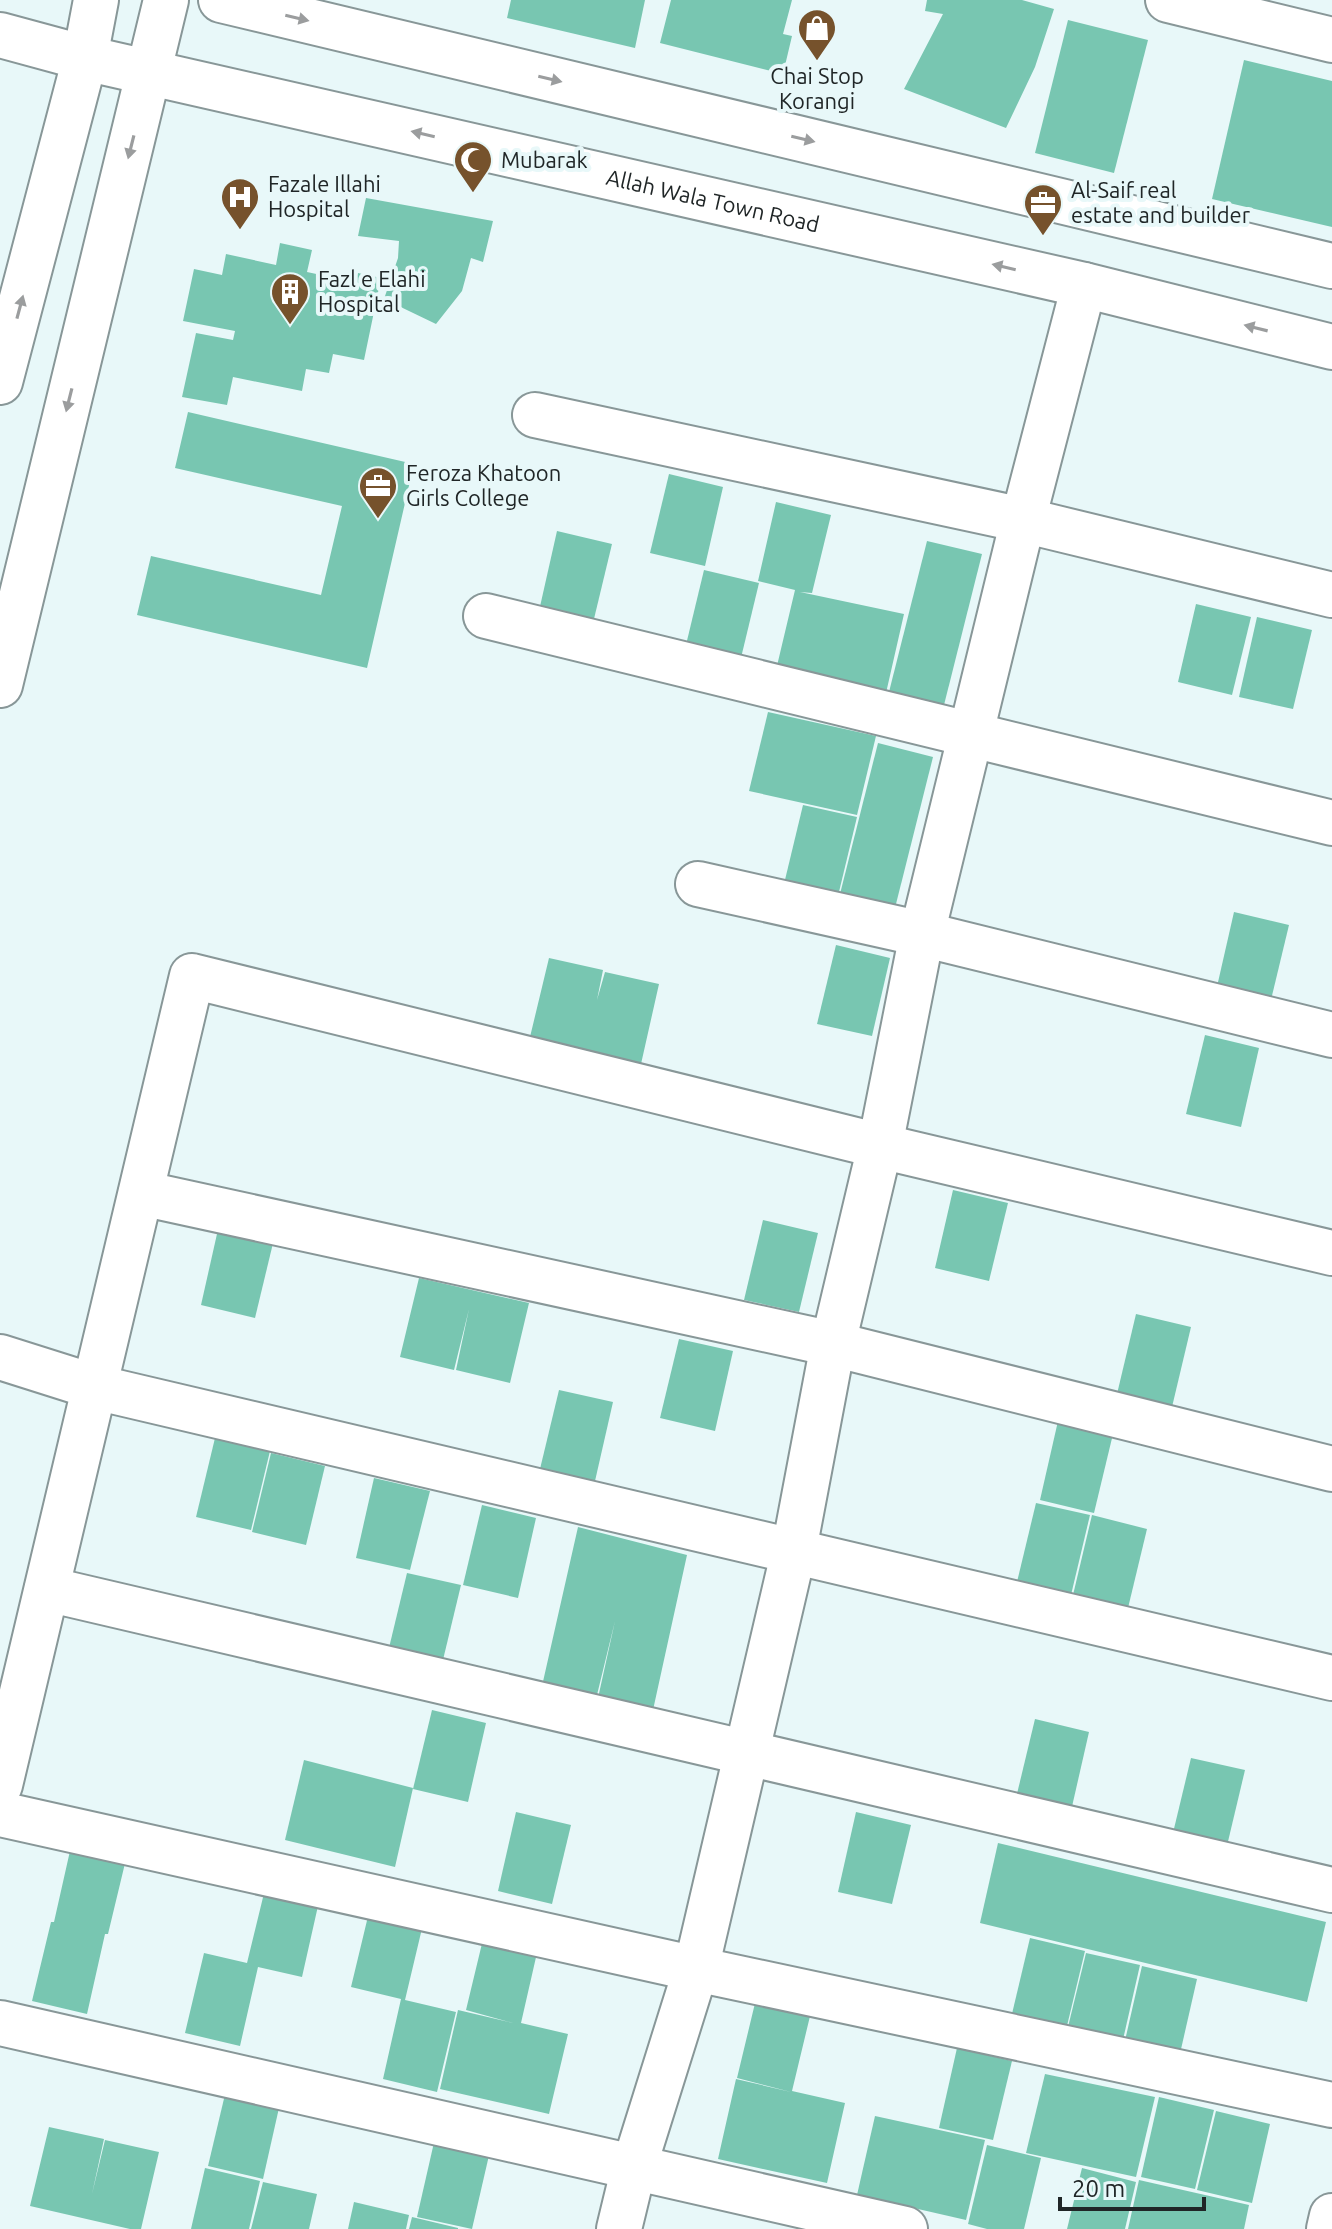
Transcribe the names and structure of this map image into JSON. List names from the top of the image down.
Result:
{
  "streets": {
    "street": ["Allah Wala Town Road"]
  },
  "places": {
    "shop": ["Chai Stop Korangi"],
    "mosque": ["Mubarak"],
    "hospital": ["Fazale Illahi Hospital"],
    "office": ["Al-Saif real estate and builder", "Feroza Khatoon Girls College"],
    "building": ["Fazl e Elahi Hospital"]
  },
  "scale_bar": "20 m"
}
